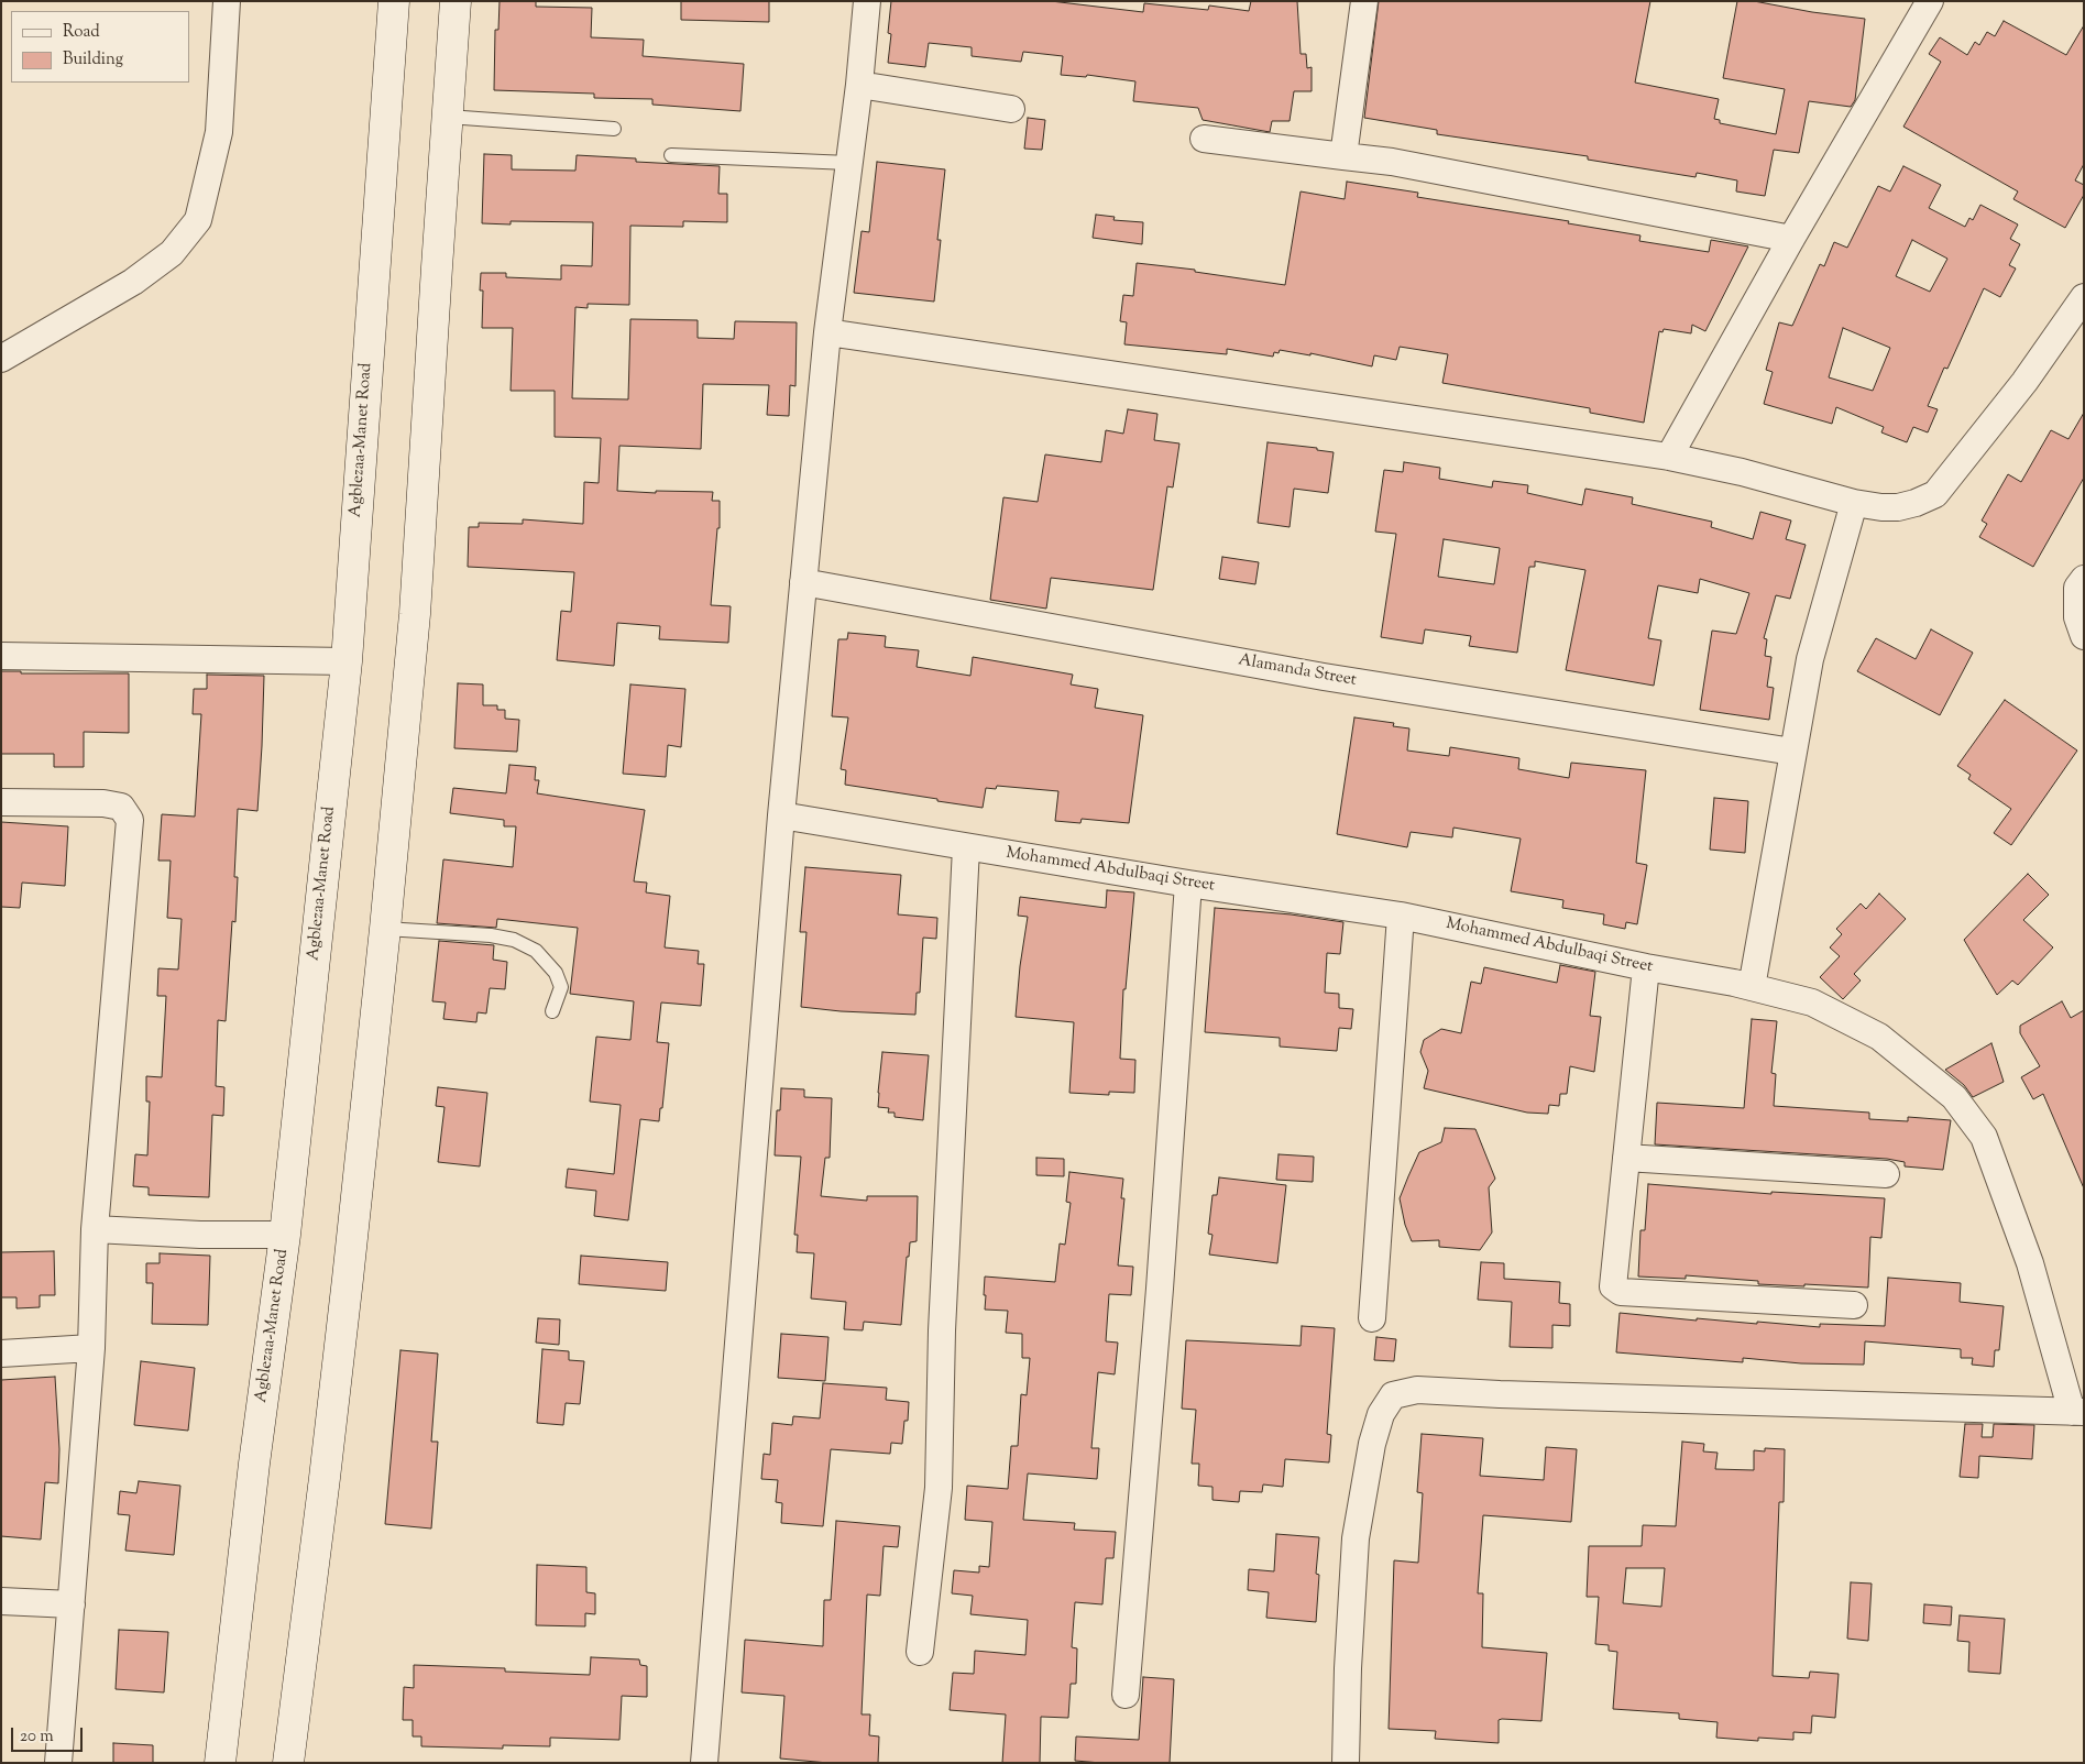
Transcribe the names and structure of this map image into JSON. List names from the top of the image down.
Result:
{
  "streets": {
    "main road": ["Agblezaa-Manet Road"],
    "street": ["Alamanda Street", "Mohammed Abdulbaqi Street"]
  },
  "legend": ["Road", "Building"],
  "scale_bar": "20 m"
}
